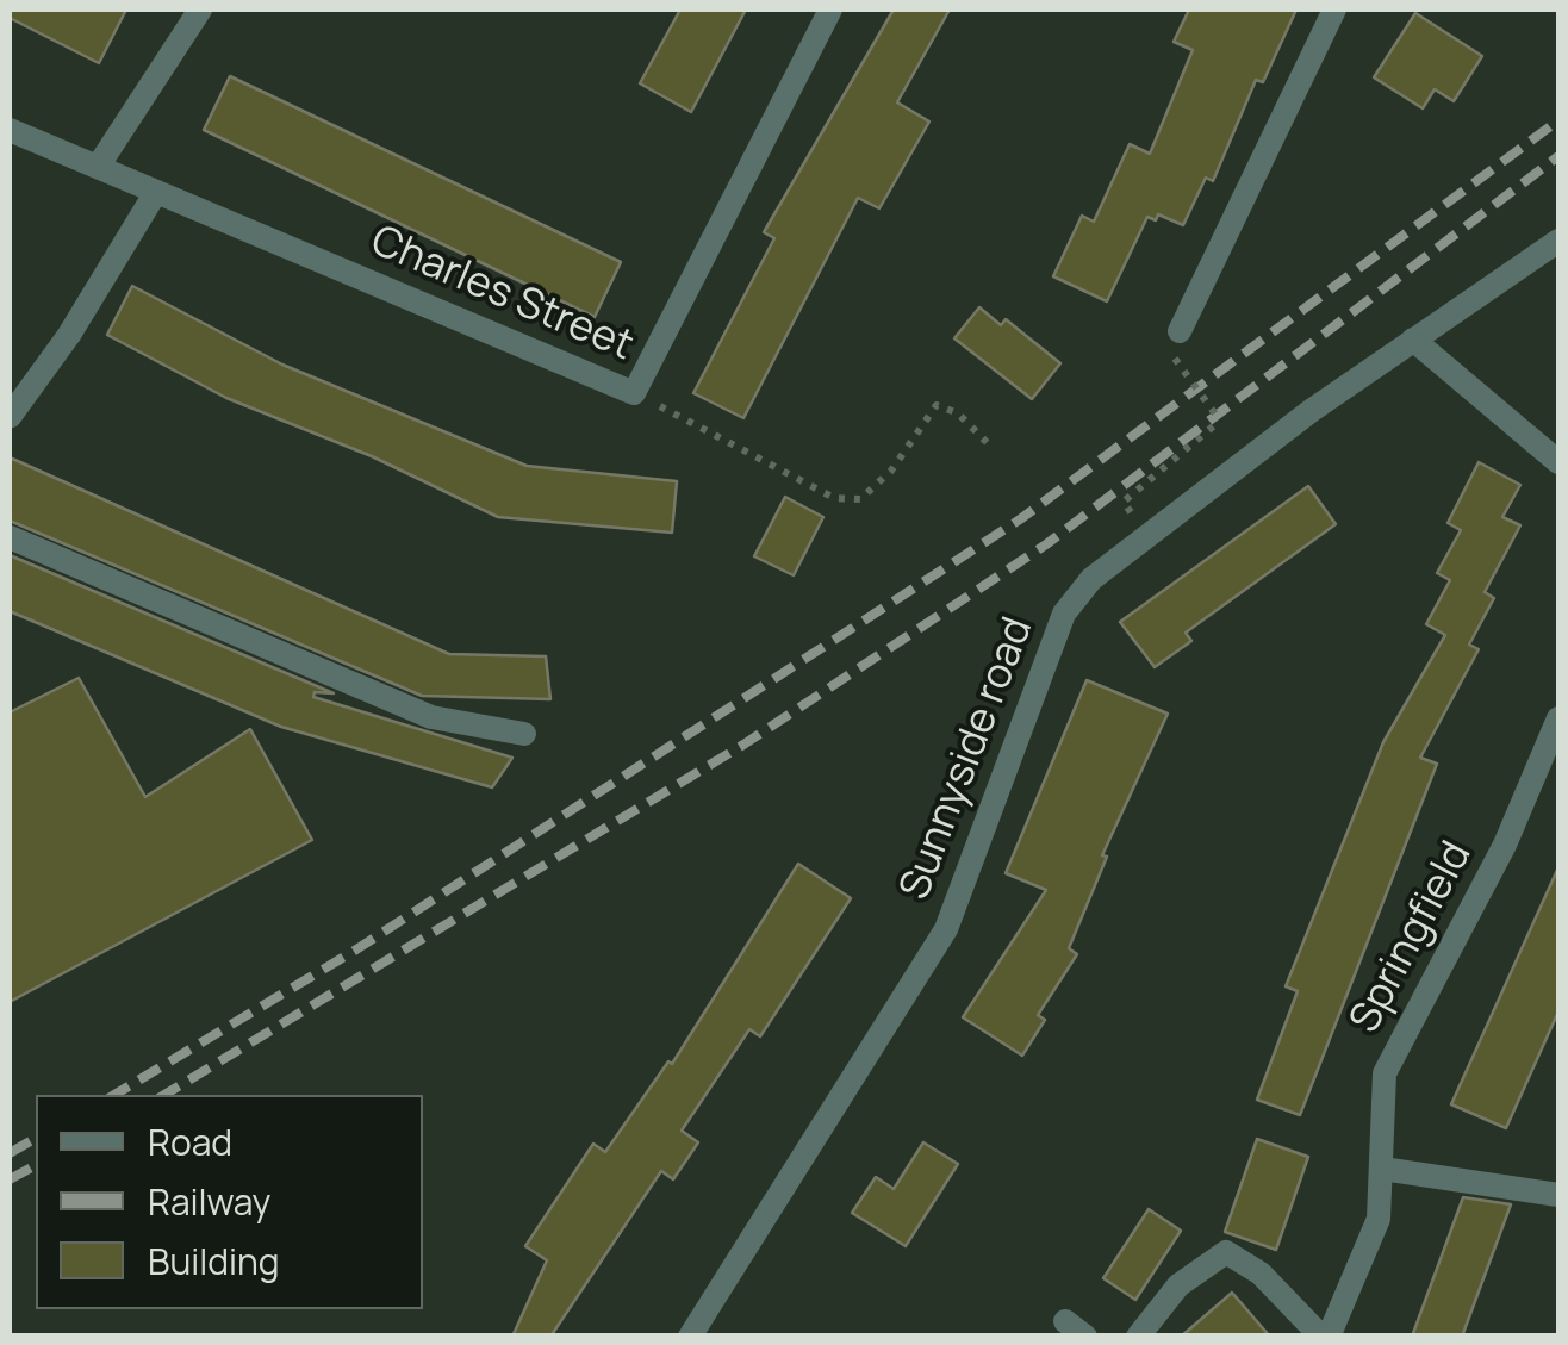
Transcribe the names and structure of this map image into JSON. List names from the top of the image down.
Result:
{
  "streets": {
    "street": ["Charles Street", "Sunnyside road", "Springfield"]
  },
  "legend": ["Road", "Railway", "Building"]
}
